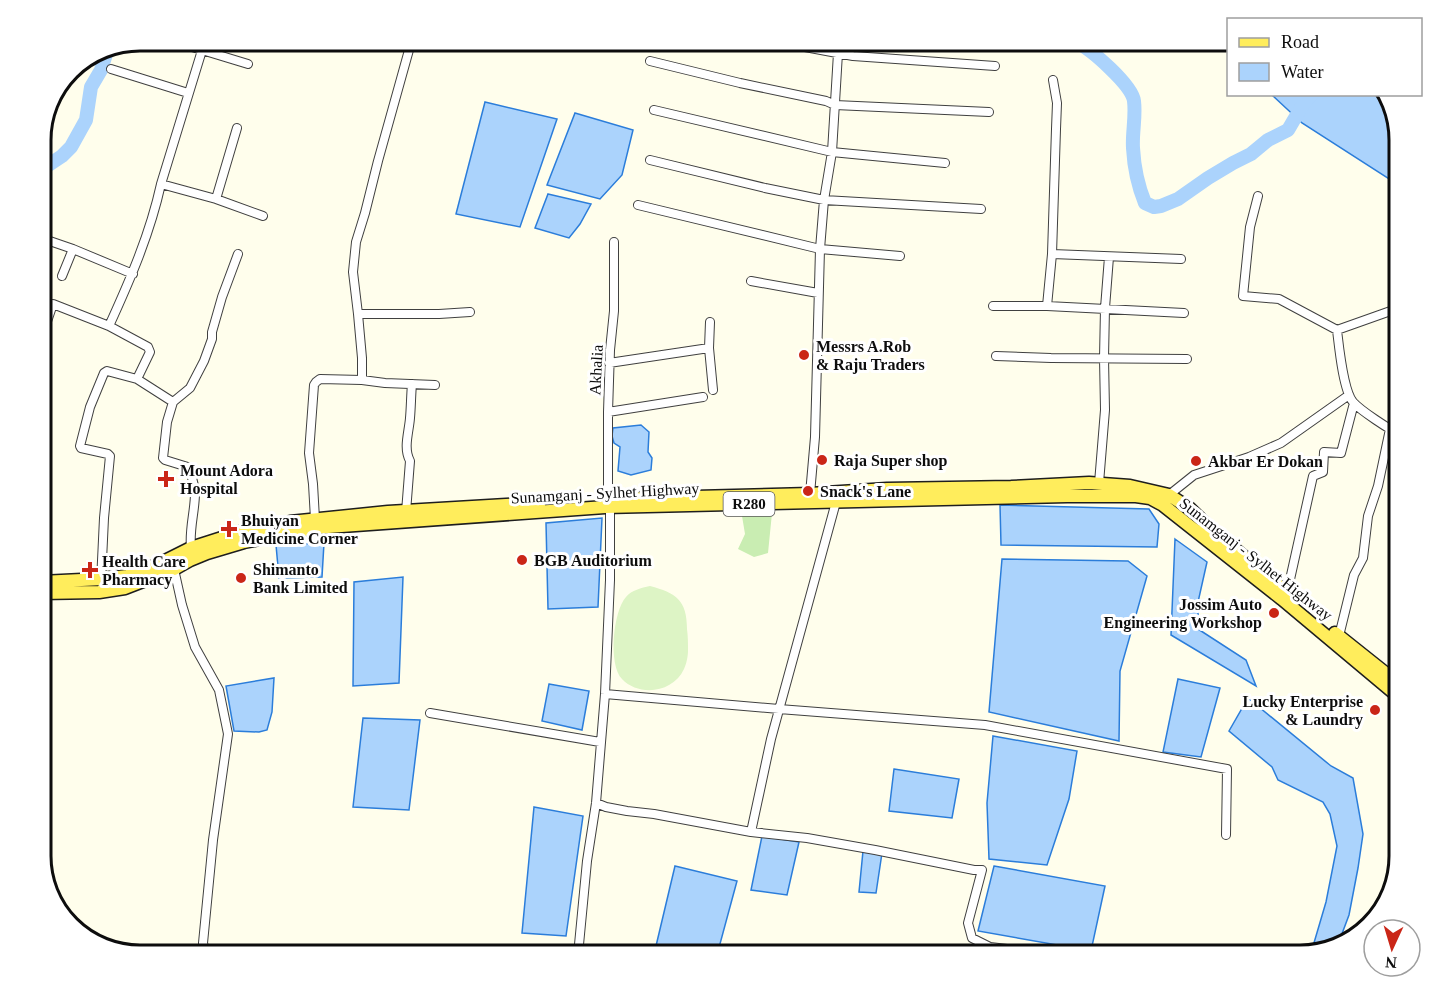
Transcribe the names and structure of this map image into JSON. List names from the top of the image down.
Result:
{
  "streets": {
    "main road": ["Sunamganj - Sylhet Highway", "R280"],
    "street": ["Akhalia"]
  },
  "crossings": [
    ["Akhalia", "Sunamganj - Sylhet Highway"]
  ],
  "places": {
    "other": [
      "Messrs A.Rob & Raju Traders",
      "Raja Super shop",
      "Akbar Er Dokan",
      "Snack's Lane",
      "BGB Auditorium",
      "Shimanto Bank Limited",
      "Jossim Auto Engineering Workshop",
      "Lucky Enterprise & Laundry"
    ],
    "health": ["Mount Adora Hospital", "Bhuiyan Medicine Corner", "Health Care Pharmacy"]
  },
  "legend": ["Road", "Water"],
  "north": "bottom"
}
